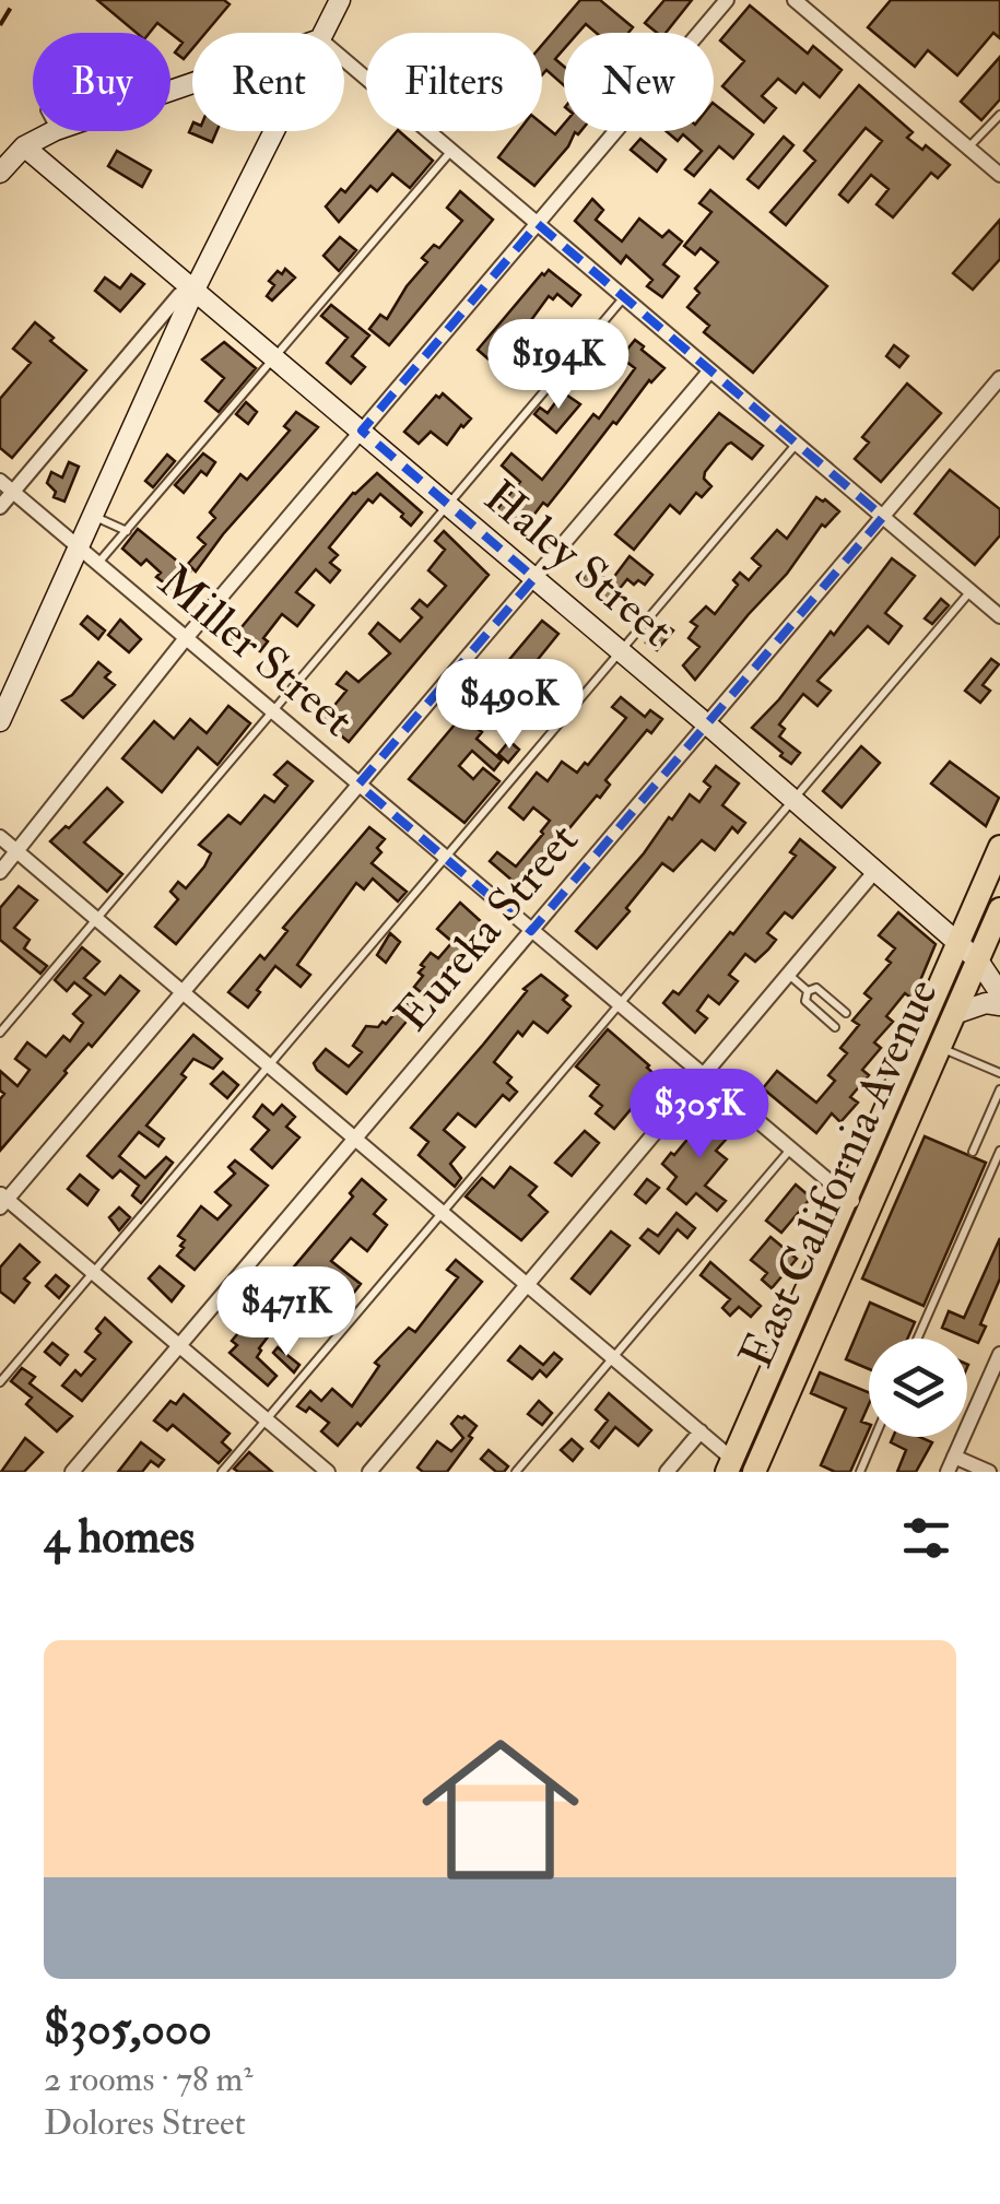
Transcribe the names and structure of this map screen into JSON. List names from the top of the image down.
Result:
{
  "streets": {
    "main road": ["East California Avenue"],
    "street": ["Haley Street", "Miller Street", "Eureka Street"]
  },
  "crossings": [
    ["Haley Street", "Eureka Street"],
    ["Haley Street", "East California Avenue"],
    ["Miller Street", "Eureka Street"],
    ["Miller Street", "East California Avenue"]
  ],
  "page": {
    "chip": [
      "Buy",
      "Rent",
      "Filters",
      "New"
    ],
    "price": [
      "$194K",
      "$490K",
      "$305K",
      "$471K"
    ],
    "heading": "4 homes",
    "list": [
      {
        "name": "$305,000",
        "note": "2 rooms · 78 m² · Dolores Street"
      }
    ]
  }
}
